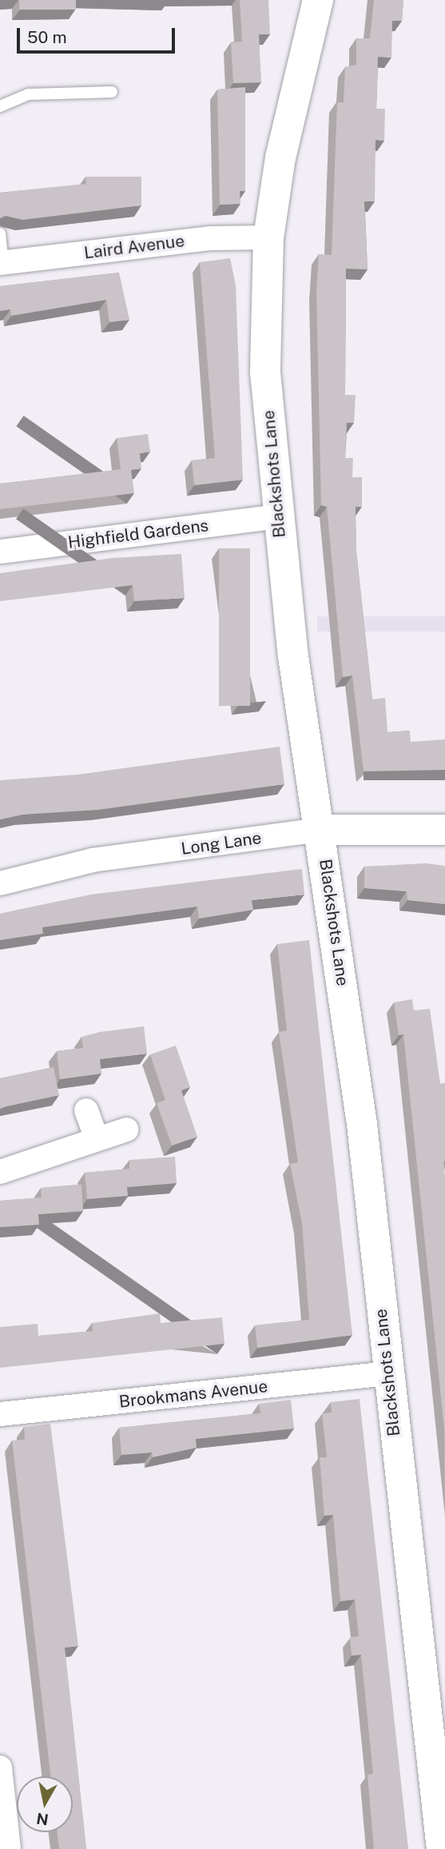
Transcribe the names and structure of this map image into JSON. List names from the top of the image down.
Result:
{
  "streets": {
    "street": [
      "Laird Avenue",
      "Blackshots Lane",
      "Highfield Gardens",
      "Long Lane",
      "Brookmans Avenue"
    ]
  },
  "crossings": [
    ["Laird Avenue", "Blackshots Lane"],
    ["Blackshots Lane", "Highfield Gardens"],
    ["Blackshots Lane", "Long Lane"],
    ["Blackshots Lane", "Brookmans Avenue"]
  ],
  "scale_bar": "50 m",
  "north": "bottom"
}
